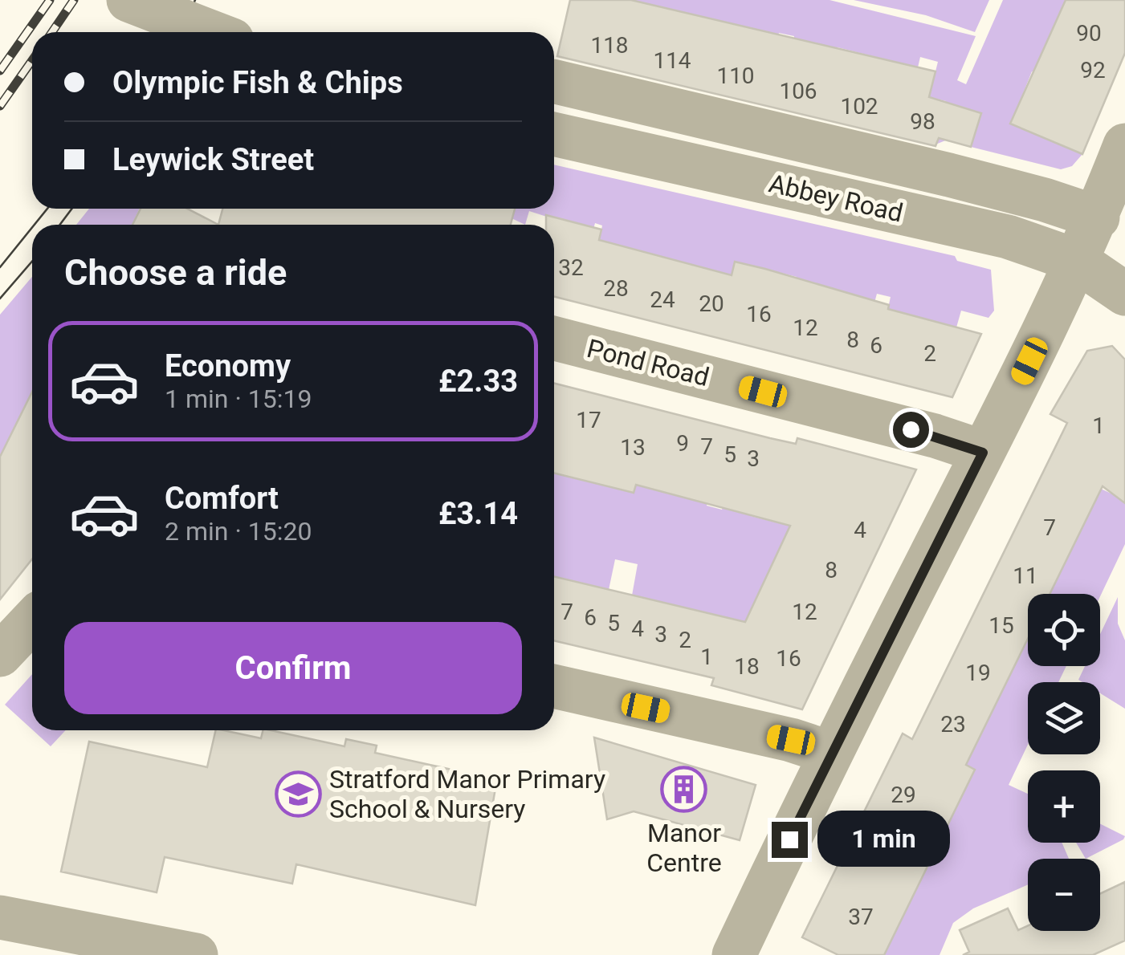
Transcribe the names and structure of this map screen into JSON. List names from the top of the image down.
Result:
{
  "streets": {
    "street": ["Abbey Road", "Pond Road"]
  },
  "places": {
    "building": ["Manor Centre"],
    "school or university": ["Stratford Manor Primary School & Nursery"]
  },
  "house_numbers": [
    "90",
    "118",
    "114",
    "92",
    "110",
    "106",
    "102",
    "98",
    "32",
    "28",
    "24",
    "20",
    "16",
    "12",
    "8",
    "6",
    "2",
    "17",
    "1",
    "9",
    "7",
    "13",
    "5",
    "3",
    "7",
    "4",
    "8",
    "11",
    "7",
    "12",
    "6",
    "5",
    "15",
    "4",
    "3",
    "2",
    "1",
    "16",
    "18",
    "19",
    "23",
    "29",
    "37"
  ],
  "page": {
    "banner": ["Olympic Fish & Chips", "Leywick Street"],
    "heading": "Choose a ride",
    "list": [
      {
        "name": "Economy",
        "note": "1 min · 15:19",
        "value": "£2.33"
      },
      {
        "name": "Comfort",
        "note": "2 min · 15:20",
        "value": "£3.14"
      }
    ],
    "map_buttons": ["+", "−"],
    "buttons": "Confirm",
    "bubble": "1 min"
  }
}
